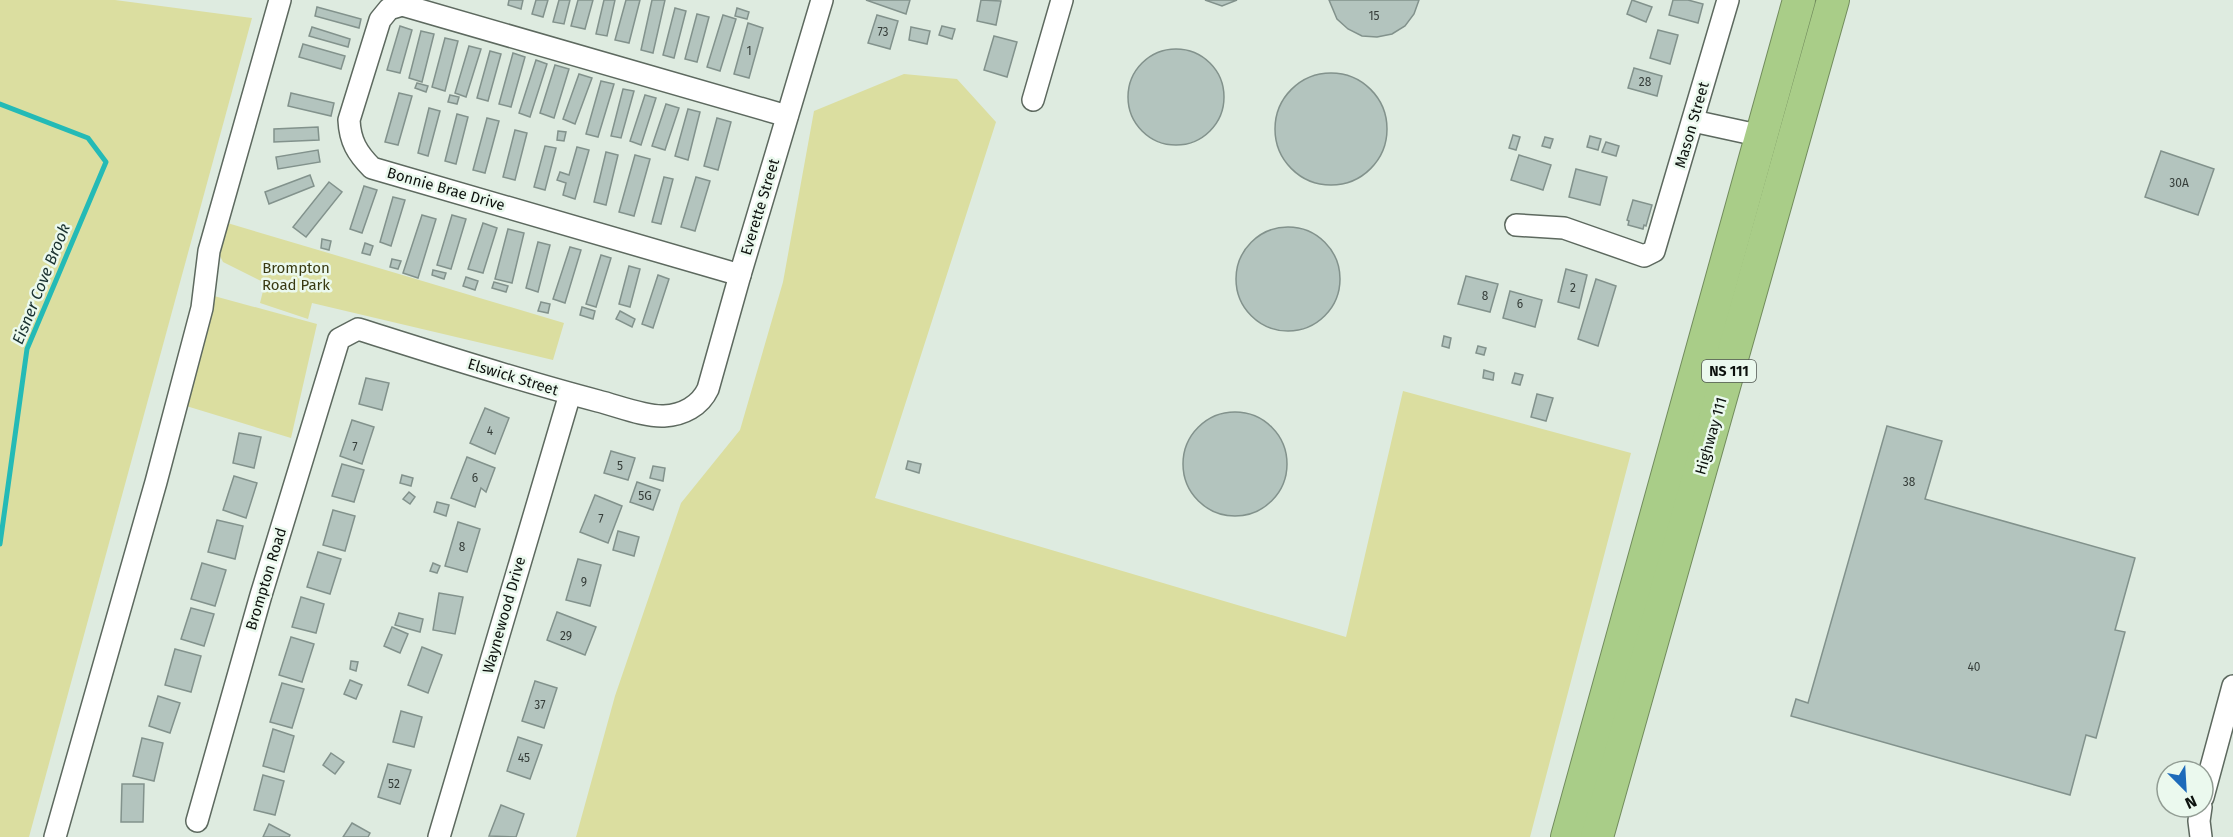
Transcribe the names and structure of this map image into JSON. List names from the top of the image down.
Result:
{
  "streets": {
    "highway": ["NS 111", "Highway 111"],
    "street": [
      "Mason Street",
      "Bonnie Brae Drive",
      "Everette Street",
      "Elswick Street",
      "Brompton Road",
      "Waynewood Drive"
    ]
  },
  "crossings": [
    ["Bonnie Brae Drive", "Everette Street"],
    ["Everette Street", "Elswick Street"],
    ["Elswick Street", "Brompton Road"],
    ["Elswick Street", "Waynewood Drive"]
  ],
  "water": ["Eisner Cove Brook"],
  "parks": ["Brompton Road Park"],
  "house_numbers": [
    "15",
    "73",
    "1",
    "28",
    "30A",
    "2",
    "8",
    "6",
    "4",
    "7",
    "5",
    "6",
    "38",
    "5G",
    "7",
    "8",
    "9",
    "29",
    "40",
    "37",
    "45",
    "52"
  ],
  "north": "bottom right"
}
